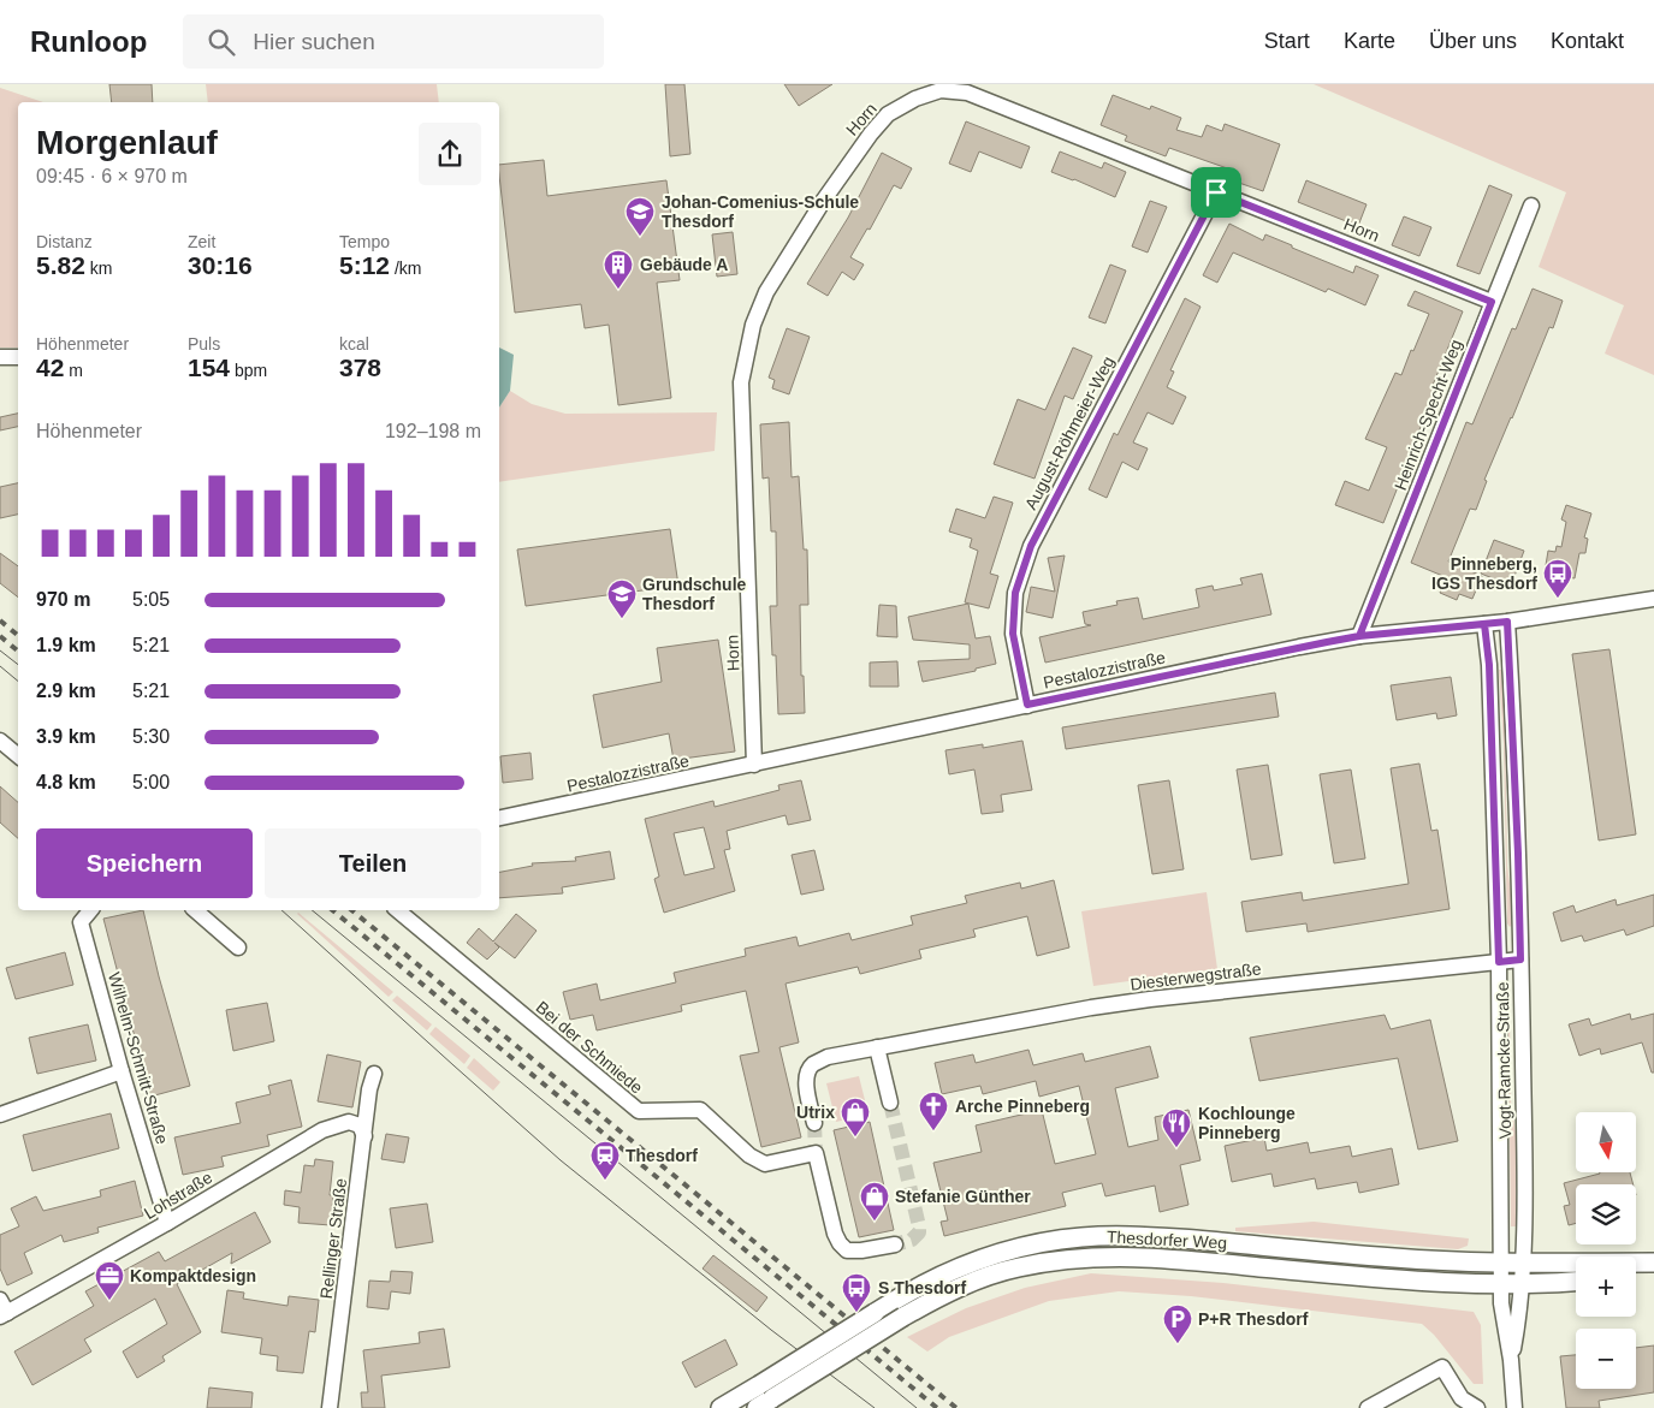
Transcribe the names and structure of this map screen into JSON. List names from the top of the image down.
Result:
{
  "streets": {
    "street": [
      "Horn",
      "Heinrich-Specht-Weg",
      "August-Röhmeier-Weg",
      "Pestalozzistraße",
      "Diesterwegstraße",
      "Bei der Schmiede",
      "Wilhelm-Schmitt-Straße",
      "Vogt-Ramcke-Straße",
      "Lohstraße",
      "Rellinger Straße",
      "Thesdorfer Weg"
    ]
  },
  "crossings": [
    ["Horn", "Heinrich-Specht-Weg"],
    ["Horn", "August-Röhmeier-Weg"],
    ["Horn", "Pestalozzistraße"],
    ["Heinrich-Specht-Weg", "Pestalozzistraße"],
    ["August-Röhmeier-Weg", "Pestalozzistraße"],
    ["Pestalozzistraße", "Vogt-Ramcke-Straße"],
    ["Diesterwegstraße", "Vogt-Ramcke-Straße"],
    ["Wilhelm-Schmitt-Straße", "Lohstraße"],
    ["Vogt-Ramcke-Straße", "Thesdorfer Weg"],
    ["Lohstraße", "Rellinger Straße"]
  ],
  "places": {
    "school or university": ["Johan-Comenius-Schule Thesdorf", "Grundschule Thesdorf"],
    "building": ["Gebäude A"],
    "bus stop": ["Pinneberg, IGS Thesdorf", "S Thesdorf"],
    "church": ["Arche Pinneberg"],
    "shop": ["Utrix", "Stefanie Günther"],
    "restaurant": ["Kochlounge Pinneberg"],
    "station": ["Thesdorf"],
    "office": ["Kompaktdesign"],
    "parking": ["P+R Thesdorf"]
  },
  "north": "bottom",
  "page": {
    "header": "Runloop",
    "search": "Hier suchen",
    "nav": [
      "Start",
      "Karte",
      "Über uns",
      "Kontakt"
    ],
    "heading": ["Morgenlauf", "09:45 · 6 × 970 m"],
    "stats": [
      ["Distanz", "5.82 km"],
      ["Zeit", "30:16"],
      ["Tempo", "5:12 /km"],
      ["Höhenmeter", "42 m"],
      ["Puls", "154 bpm"],
      ["kcal", "378"]
    ],
    "chart": ["Höhenmeter", "192–198 m"],
    "list": [
      {
        "name": "970 m",
        "note": "5:05"
      },
      {
        "name": "1.9 km",
        "note": "5:21"
      },
      {
        "name": "2.9 km",
        "note": "5:21"
      },
      {
        "name": "3.9 km",
        "note": "5:30"
      },
      {
        "name": "4.8 km",
        "note": "5:00"
      }
    ],
    "buttons": ["Speichern", "Teilen"],
    "map_buttons": ["+", "−"]
  }
}
